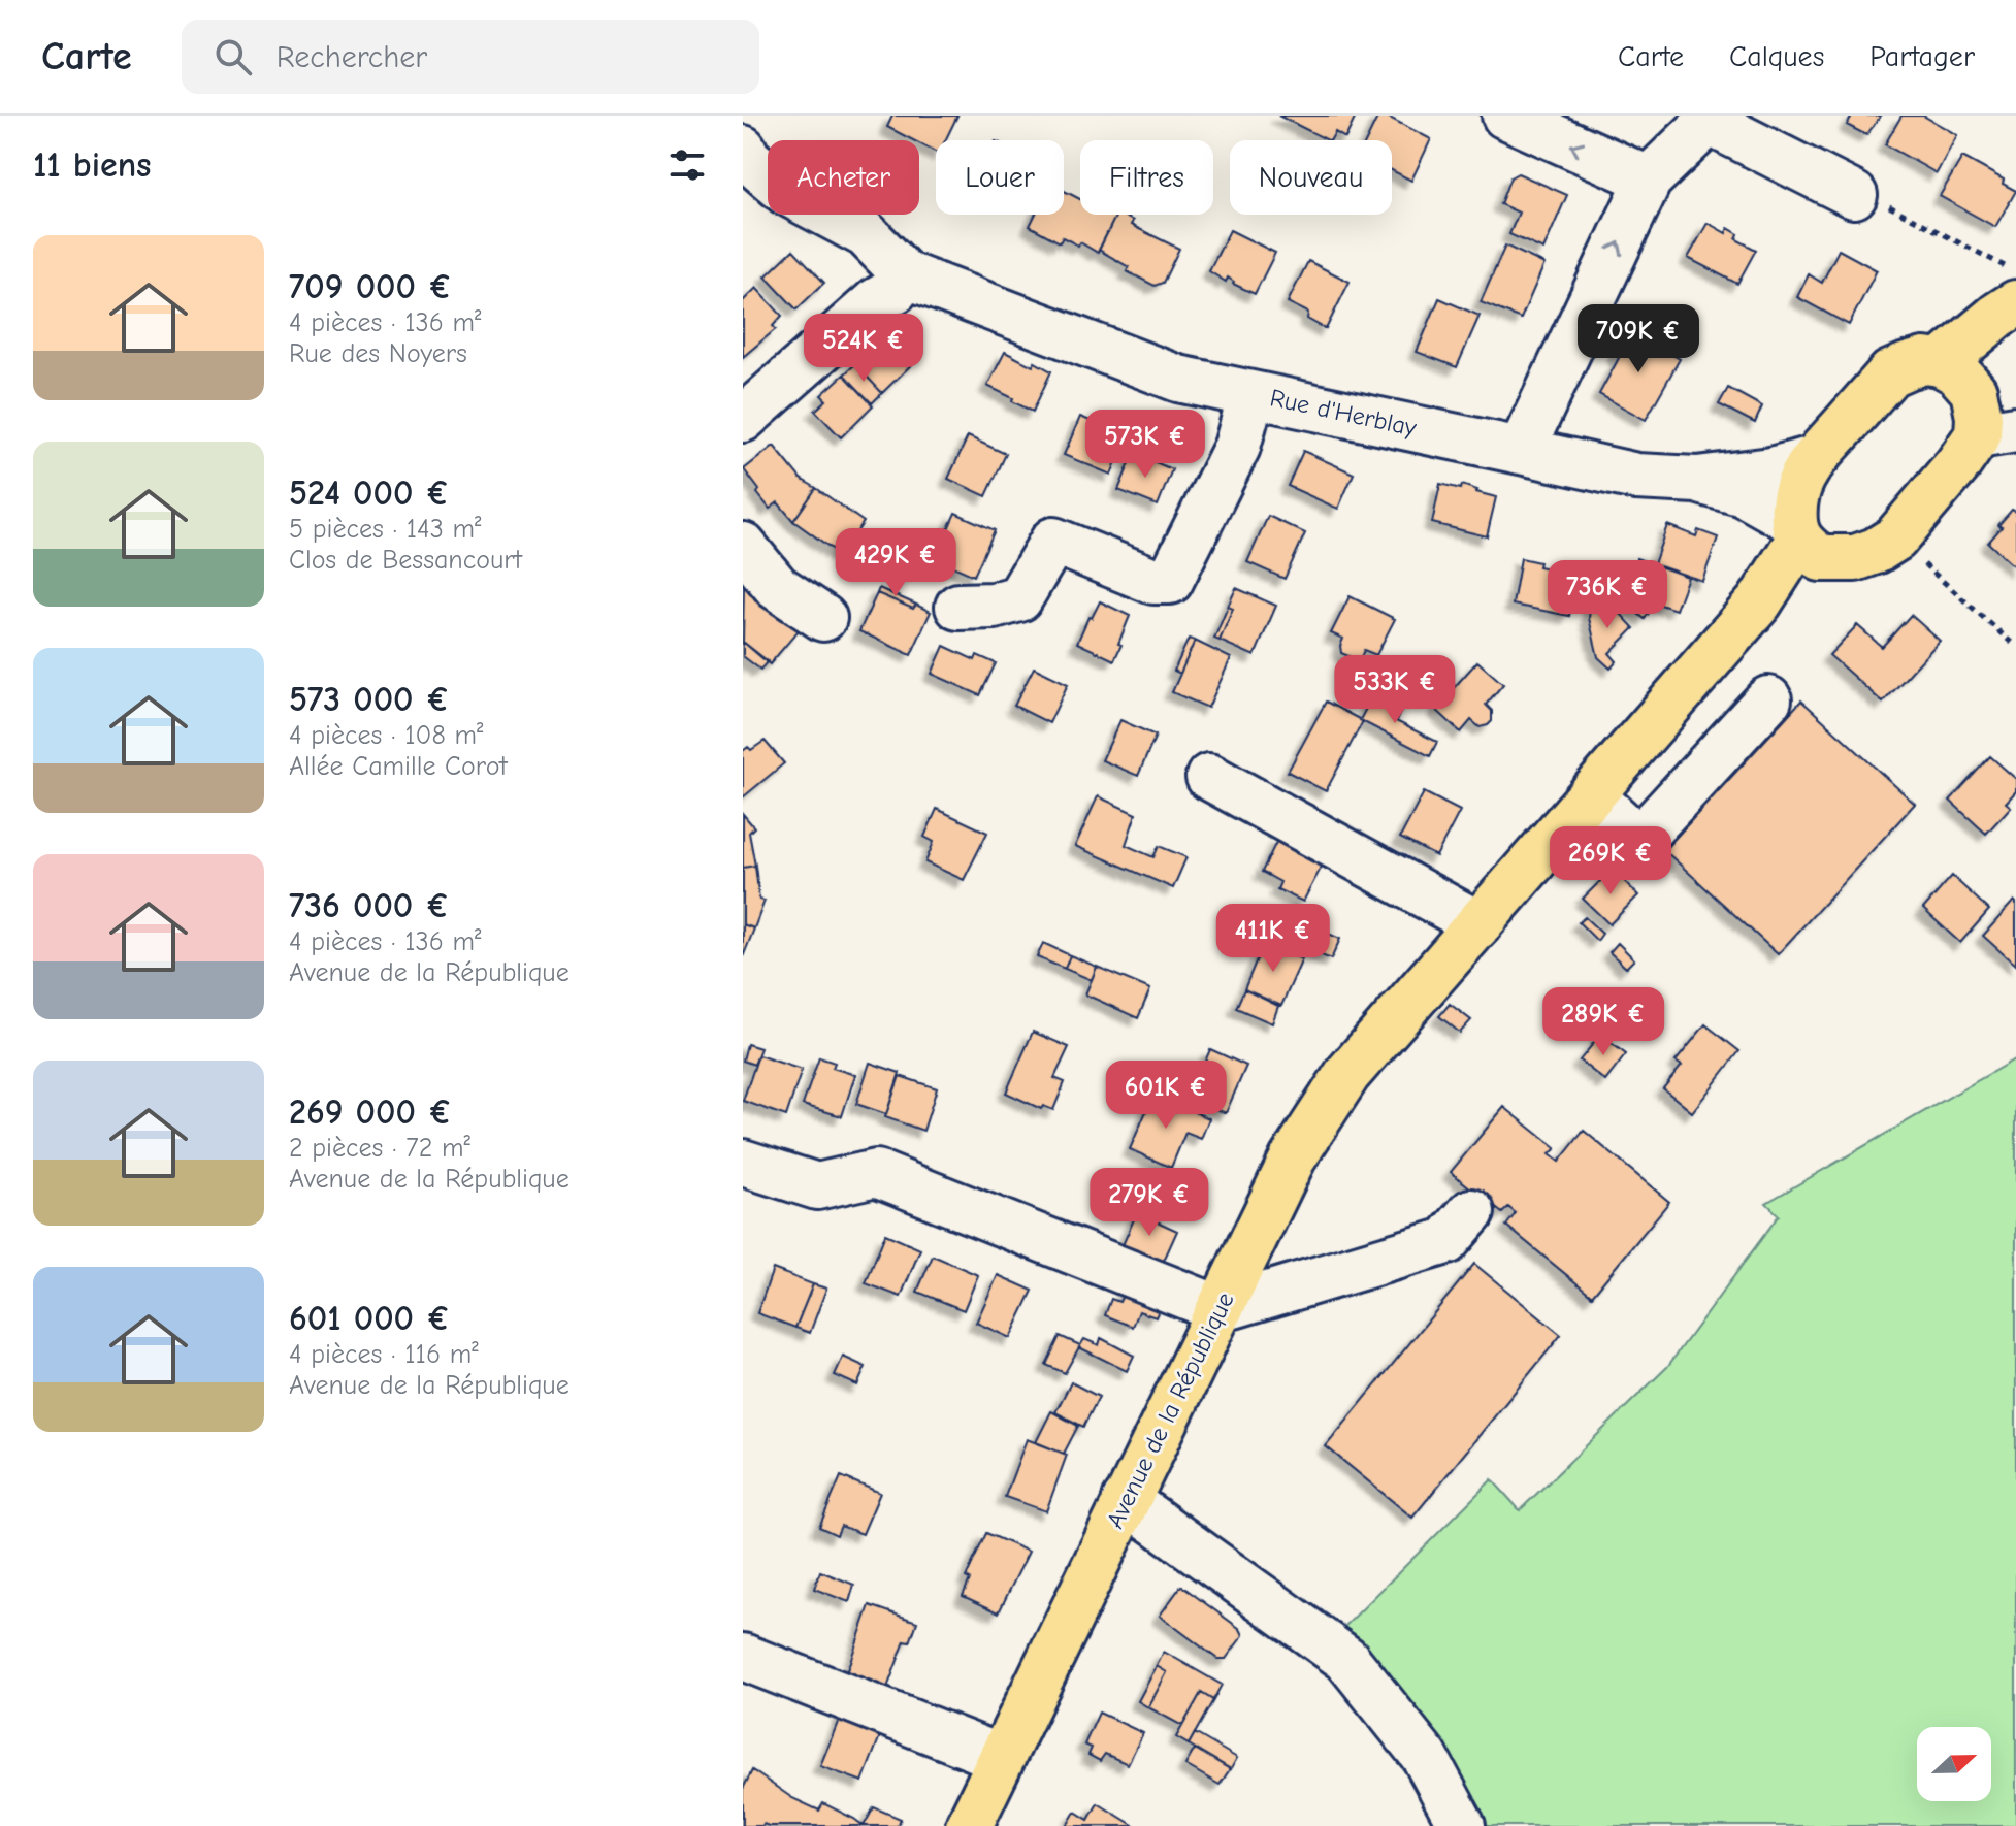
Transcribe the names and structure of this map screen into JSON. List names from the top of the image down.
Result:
{
  "streets": {
    "main road": ["Avenue de la République"],
    "street": ["Rue d'Herblay"]
  },
  "north": "right",
  "page": {
    "header": "Carte",
    "search": "Rechercher",
    "nav": ["Carte", "Calques", "Partager"],
    "heading": "11 biens",
    "chip": [
      "Acheter",
      "Louer",
      "Filtres",
      "Nouveau"
    ],
    "list": [
      {
        "name": "709 000 €",
        "note": "4 pièces · 136 m² · Rue des Noyers"
      },
      {
        "name": "524 000 €",
        "note": "5 pièces · 143 m² · Clos de Bessancourt"
      },
      {
        "name": "573 000 €",
        "note": "4 pièces · 108 m² · Allée Camille Corot"
      },
      {
        "name": "736 000 €",
        "note": "4 pièces · 136 m² · Avenue de la République"
      },
      {
        "name": "269 000 €",
        "note": "2 pièces · 72 m² · Avenue de la République"
      },
      {
        "name": "601 000 €",
        "note": "4 pièces · 116 m² · Avenue de la République"
      }
    ],
    "price": [
      "709K €",
      "524K €",
      "573K €",
      "429K €",
      "736K €",
      "533K €",
      "269K €",
      "411K €",
      "289K €",
      "601K €",
      "279K €"
    ]
  }
}
